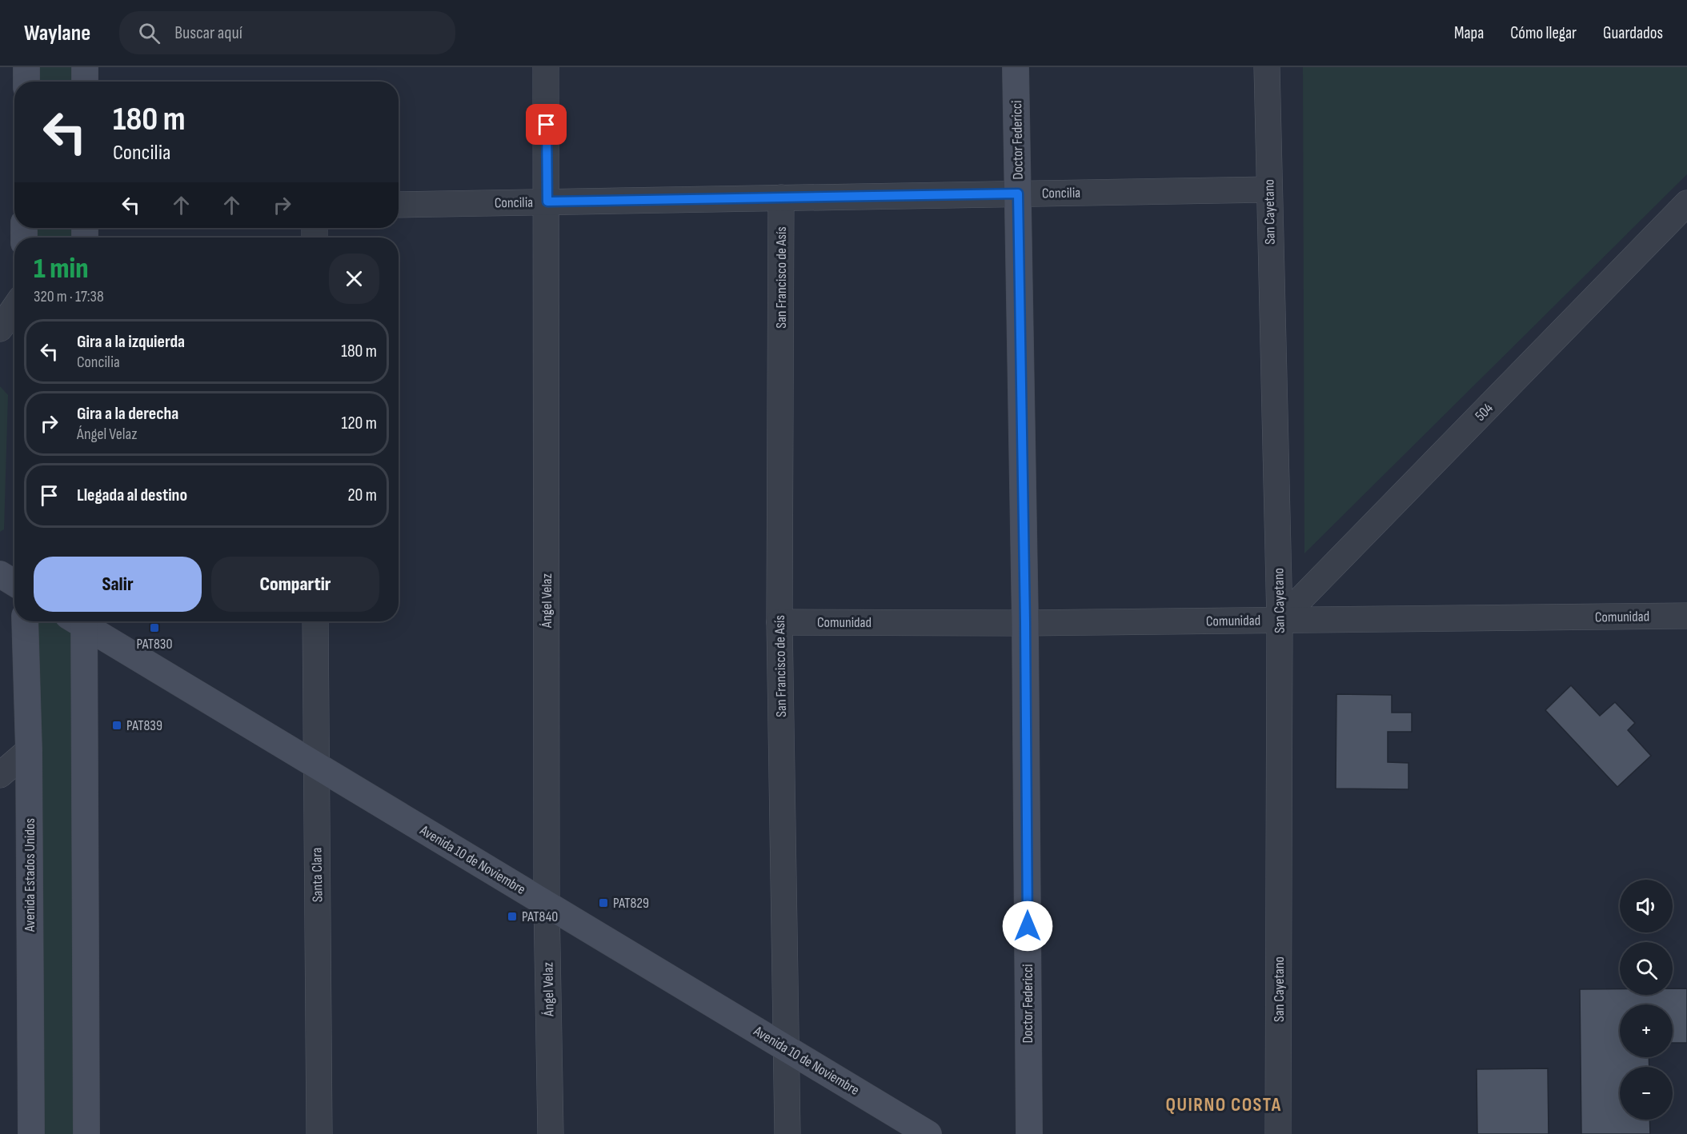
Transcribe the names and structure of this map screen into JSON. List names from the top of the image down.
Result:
{
  "streets": {
    "street": [
      "Doctor Federicci",
      "Concilia",
      "San Cayetano",
      "San Francisco de Asís",
      "504",
      "Ángel Velaz",
      "Comunidad",
      "Avenida 10 de Noviembre",
      "Avenida Estados Unidos",
      "Santa Clara"
    ]
  },
  "crossings": [
    ["Doctor Federicci", "Concilia"],
    ["Doctor Federicci", "Comunidad"],
    ["Concilia", "San Cayetano"],
    ["Concilia", "San Francisco de Asís"],
    ["Concilia", "Ángel Velaz"],
    ["San Cayetano", "504"],
    ["San Cayetano", "Comunidad"],
    ["San Francisco de Asís", "Comunidad"],
    ["San Francisco de Asís", "Avenida 10 de Noviembre"],
    ["504", "Comunidad"],
    ["Ángel Velaz", "Avenida 10 de Noviembre"],
    ["Avenida 10 de Noviembre", "Santa Clara"]
  ],
  "districts": ["QUIRNO COSTA"],
  "places": {
    "transit": [
      "PAT830",
      "PAT839",
      "PAT829",
      "PAT840"
    ]
  },
  "page": {
    "header": "Waylane",
    "search": "Buscar aquí",
    "nav": ["Mapa", "Cómo llegar", "Guardados"],
    "turn": ["180 m", "Concilia"],
    "heading": ["1 min", "320 m · 17:38"],
    "list": [
      {
        "name": "Gira a la izquierda",
        "note": "Concilia",
        "value": "180 m"
      },
      {
        "name": "Gira a la derecha",
        "note": "Ángel Velaz",
        "value": "120 m"
      },
      {
        "name": "Llegada al destino",
        "value": "20 m"
      }
    ],
    "buttons": ["Salir", "Compartir"],
    "map_buttons": ["+", "−"]
  }
}
